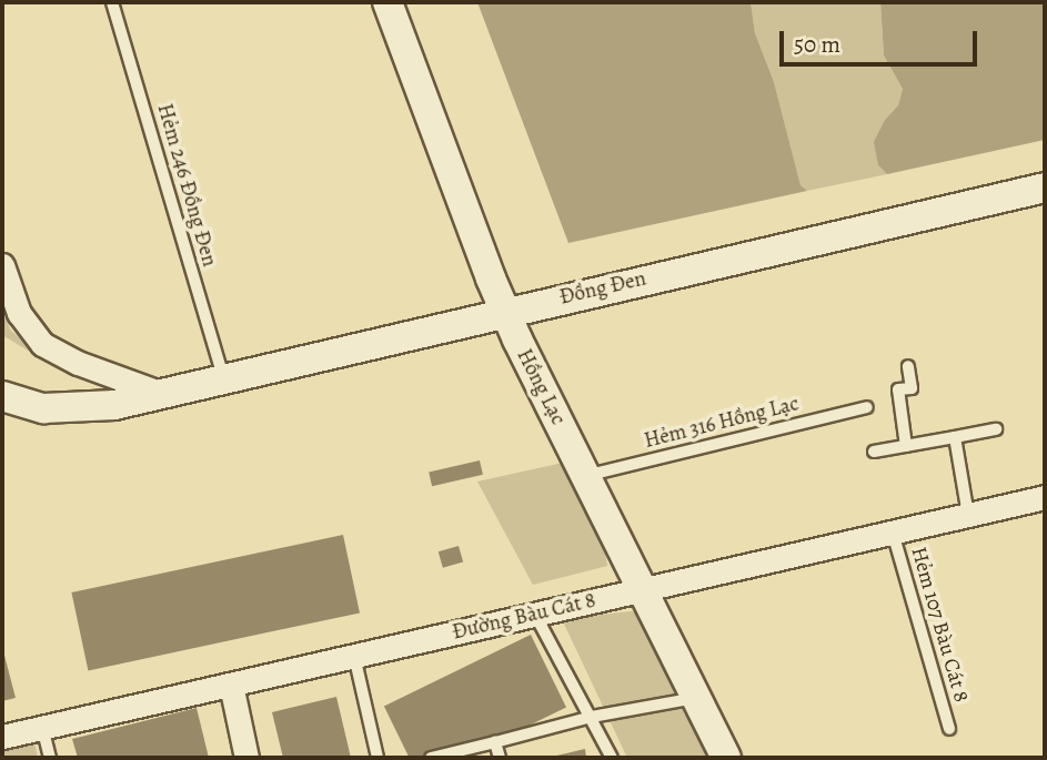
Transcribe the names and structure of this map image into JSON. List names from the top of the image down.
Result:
{
  "streets": {
    "street": ["Đồng Đen", "Hồng Lạc", "Đường Bàu Cát 8"],
    "lane": ["Hẻm 246 Đồng Đen", "Hẻm 316 Hồng Lạc", "Hẻm 107 Bàu Cát 8"]
  },
  "crossings": [
    ["Hẻm 246 Đồng Đen", "Đồng Đen"],
    ["Đồng Đen", "Hồng Lạc"],
    ["Hồng Lạc", "Hẻm 316 Hồng Lạc"],
    ["Hồng Lạc", "Đường Bàu Cát 8"],
    ["Đường Bàu Cát 8", "Hẻm 107 Bàu Cát 8"]
  ],
  "scale_bar": "50 m"
}
